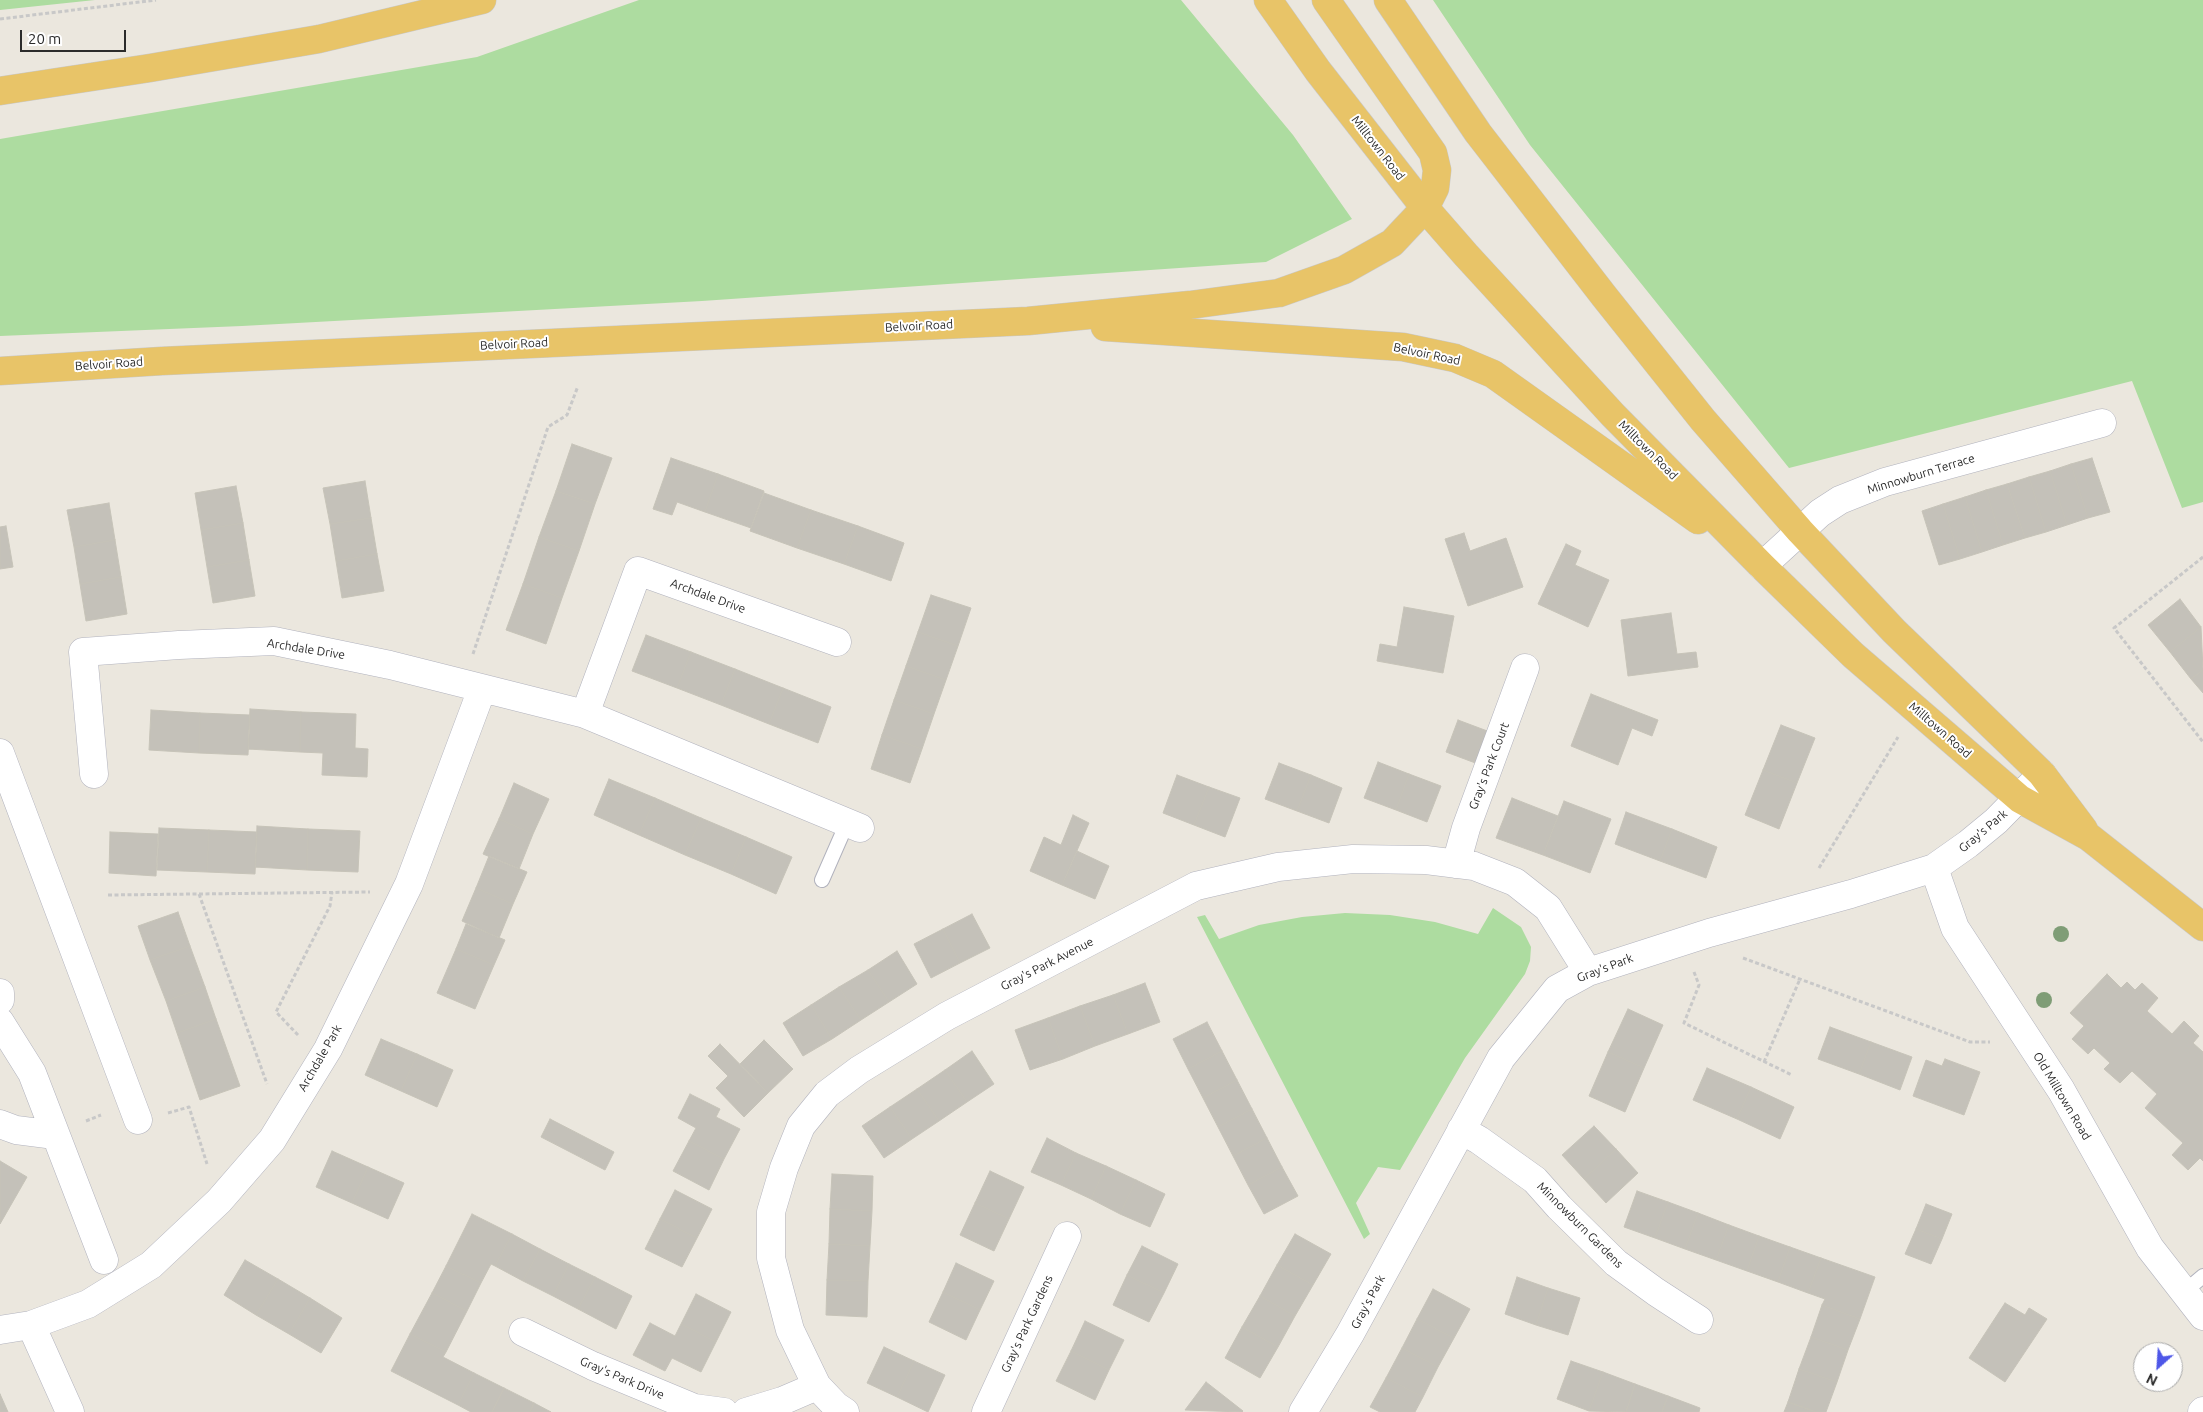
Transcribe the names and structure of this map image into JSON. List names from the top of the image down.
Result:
{
  "streets": {
    "highway": ["Milltown Road", "Belvoir Road"],
    "street": [
      "Minnowburn Terrace",
      "Archdale Drive",
      "Gray's Park Court",
      "Gray's Park",
      "Gray's Park Avenue",
      "Archdale Park",
      "Old Milltown Road",
      "Minnowburn Gardens",
      "Gray's Park Gardens",
      "Gray's Park Drive"
    ]
  },
  "crossings": [
    ["Milltown Road", "Belvoir Road"],
    ["Milltown Road", "Minnowburn Terrace"],
    ["Milltown Road", "Gray's Park"],
    ["Belvoir Road", "Minnowburn Terrace"],
    ["Archdale Drive", "Archdale Park"],
    ["Gray's Park Court", "Gray's Park Avenue"],
    ["Gray's Park", "Gray's Park Avenue"],
    ["Gray's Park", "Old Milltown Road"],
    ["Gray's Park", "Minnowburn Gardens"]
  ],
  "scale_bar": "20 m",
  "north": "bottom left"
}
